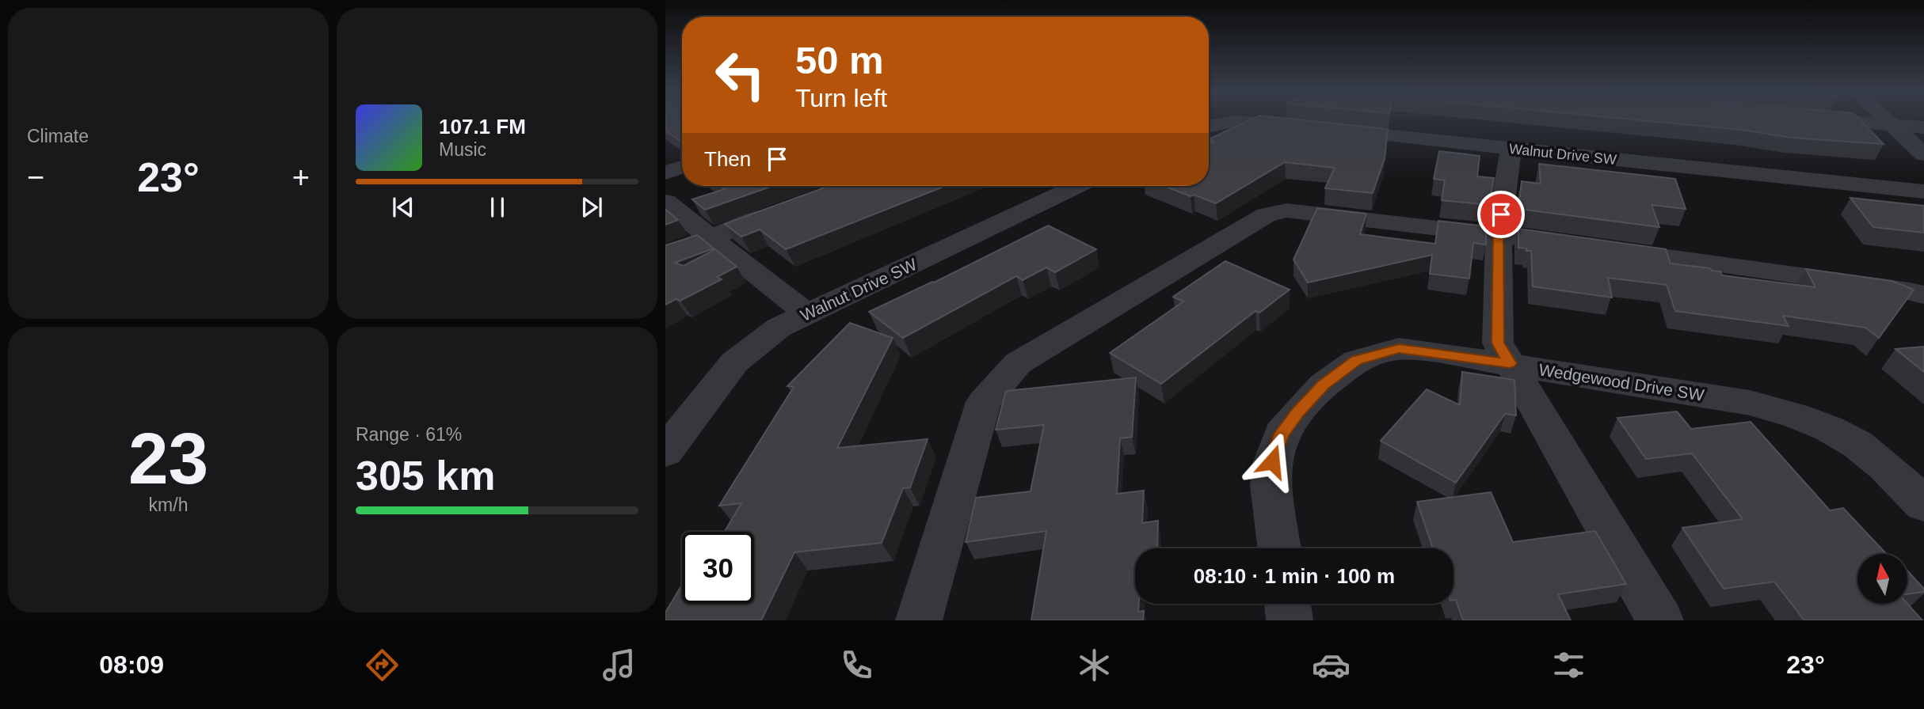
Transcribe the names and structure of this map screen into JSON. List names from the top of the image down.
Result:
{
  "streets": {
    "street": ["Walnut Drive SW", "Wedgewood Drive SW"]
  },
  "north": "top",
  "page": {
    "tile": [
      "Climate",
      ["23", "km/h"],
      ["Range · 61%", "305 km"]
    ],
    "turn": ["50 m", "Turn left"],
    "song": ["107.1 FM", "Music"],
    "then": "Then",
    "heat": ["−", "23°", "+"],
    "limit": "30",
    "trip": "08:10 · 1 min · 100 m",
    "tabs": ["08:09", "23°"]
  }
}
